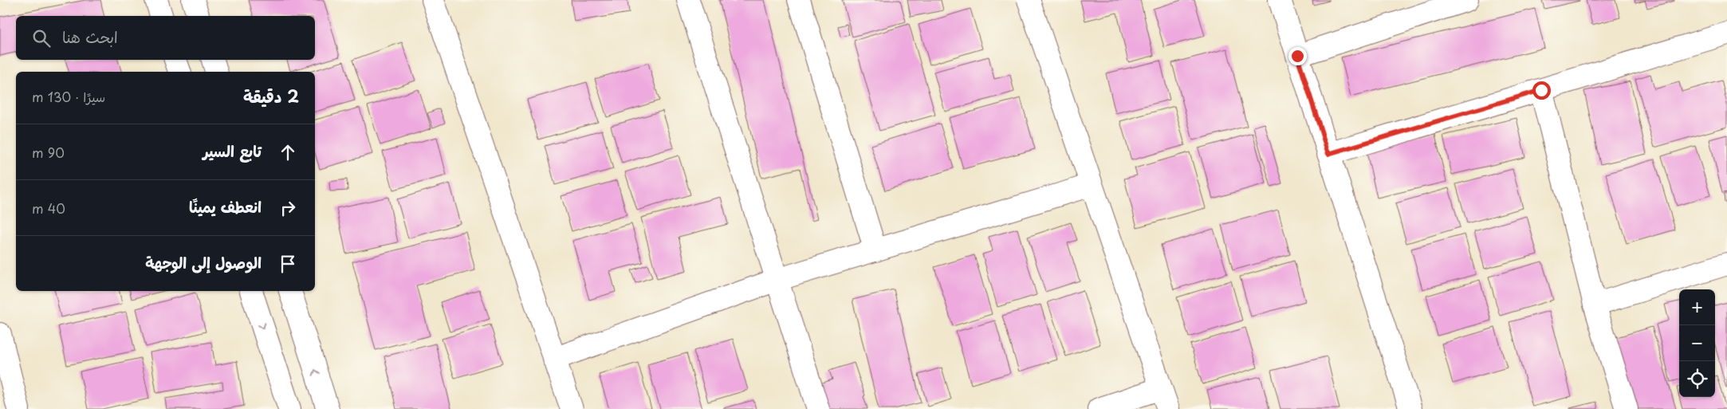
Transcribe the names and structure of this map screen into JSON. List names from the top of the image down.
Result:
{
  "page": {
    "search": "ابحث هنا",
    "heading": ["2 دقيقة", "سيرًا · 130 m"],
    "list": [
      ["تابع السير", "90 m"],
      ["انعطف يمينًا", "40 m"],
      "الوصول إلى الوجهة"
    ],
    "map_buttons": ["+", "−"]
  }
}
